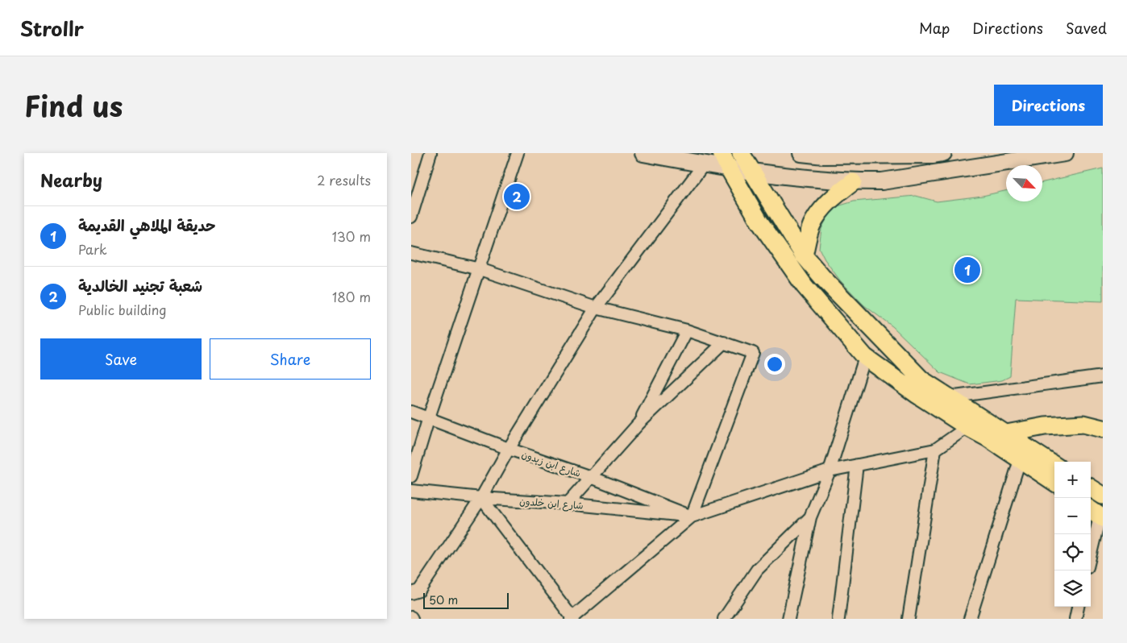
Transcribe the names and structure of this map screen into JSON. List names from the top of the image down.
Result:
{
  "streets": {
    "street": ["شارع ابن زيدون", "شارع ابن خلدون"]
  },
  "crossings": [
    ["شارع ابن زيدون", "شارع ابن خلدون"]
  ],
  "scale_bar": "50 m",
  "north": "bottom right",
  "page": {
    "header": "Strollr",
    "nav": ["Map", "Directions", "Saved"],
    "title": "Find us",
    "buttons": [
      "Directions",
      ["Save", "Share"]
    ],
    "heading": ["Nearby", "2 results"],
    "pins": ["2", "1"],
    "list": [
      {
        "mark": "1",
        "name": "حديقة الملاهي القديمة",
        "note": "Park",
        "value": "130 m"
      },
      {
        "mark": "2",
        "name": "شعبة تجنيد الخالدية",
        "note": "Public building",
        "value": "180 m"
      }
    ],
    "map_buttons": ["+", "−"],
    "scale": "50 m"
  }
}
